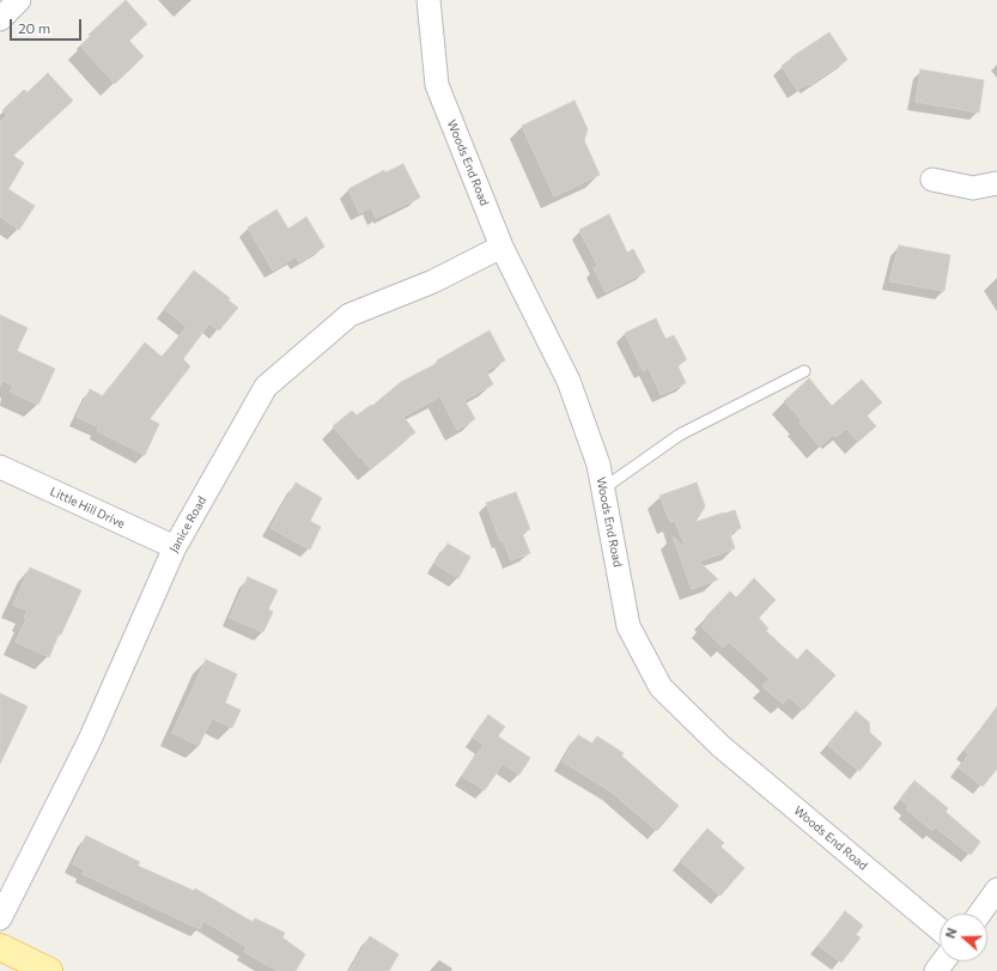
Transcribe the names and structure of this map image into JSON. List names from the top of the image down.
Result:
{
  "streets": {
    "street": ["Woods End Road", "Little Hill Drive", "Janice Road"]
  },
  "crossings": [
    ["Woods End Road", "Janice Road"],
    ["Little Hill Drive", "Janice Road"]
  ],
  "scale_bar": "20 m",
  "north": "left"
}
